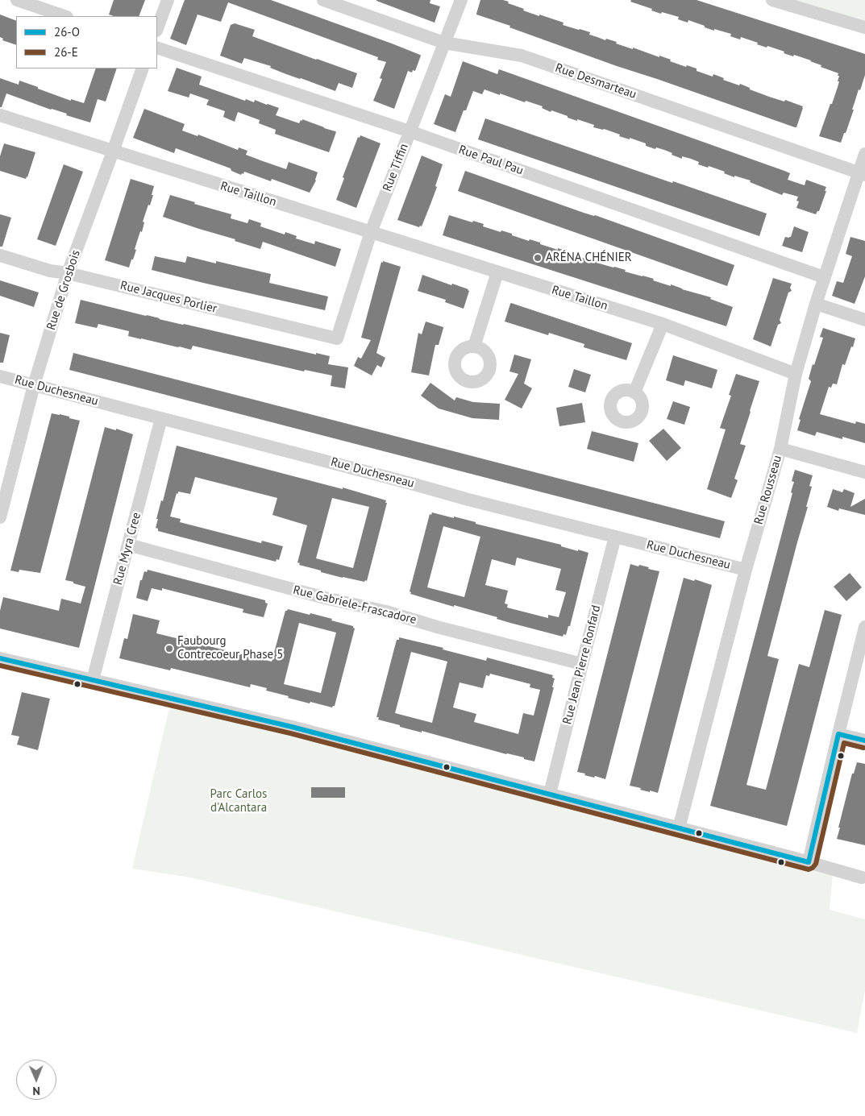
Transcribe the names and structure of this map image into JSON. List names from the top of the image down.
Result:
{
  "streets": {
    "street": [
      "Rue Desmarteau",
      "Rue Paul Pau",
      "Rue Tiffin",
      "Rue Taillon",
      "Rue de Grosbois",
      "Rue Jacques Porlier",
      "Rue Duchesneau",
      "Rue Rousseau",
      "Rue Myra Cree",
      "Rue Gabriele-Frascadore",
      "Rue Jean Pierre Ronfard"
    ]
  },
  "crossings": [
    ["Rue Desmarteau", "Rue Tiffin"],
    ["Rue Desmarteau", "Rue Rousseau"],
    ["Rue Paul Pau", "Rue Tiffin"],
    ["Rue Paul Pau", "Rue Rousseau"],
    ["Rue Tiffin", "Rue Taillon"],
    ["Rue Tiffin", "Rue Jacques Porlier"],
    ["Rue Taillon", "Rue de Grosbois"],
    ["Rue Taillon", "Rue Rousseau"],
    ["Rue de Grosbois", "Rue Jacques Porlier"],
    ["Rue de Grosbois", "Rue Duchesneau"],
    ["Rue Duchesneau", "Rue Rousseau"],
    ["Rue Duchesneau", "Rue Myra Cree"],
    ["Rue Duchesneau", "Rue Jean Pierre Ronfard"],
    ["Rue Myra Cree", "Rue Gabriele-Frascadore"],
    ["Rue Gabriele-Frascadore", "Rue Jean Pierre Ronfard"]
  ],
  "parks": ["Parc Carlos d'Alcantara"],
  "places": ["ARÉNA CHÉNIER", "Faubourg Contrecoeur Phase 5"],
  "lines": ["transit line 26-O", "transit line 26-E"],
  "legend": ["26-O", "26-E"],
  "north": "bottom"
}
